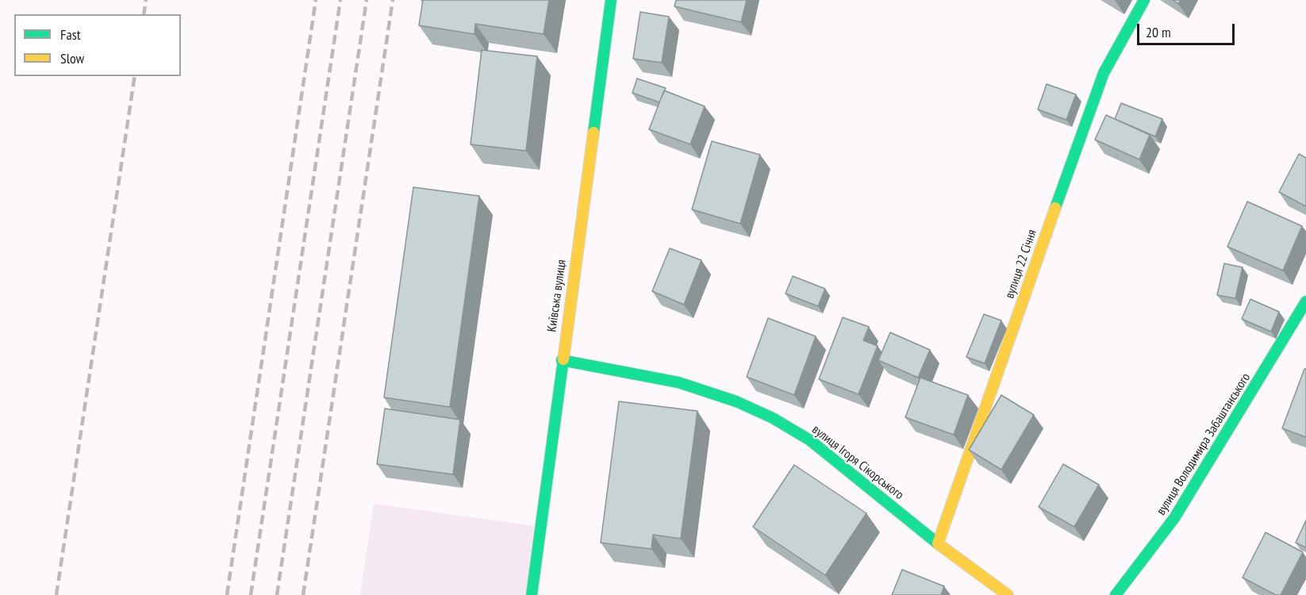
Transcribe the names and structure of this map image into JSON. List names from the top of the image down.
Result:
{
  "streets": {
    "street": [
      "вулиця 22 Січня",
      "Київська вулиця",
      "вулиця Володимира Забаштанського",
      "вулиця Ігоря Сікорського"
    ]
  },
  "crossings": [
    ["вулиця 22 Січня", "вулиця Ігоря Сікорського"],
    ["Київська вулиця", "вулиця Ігоря Сікорського"]
  ],
  "legend": ["Fast", "Slow"],
  "scale_bar": "20 m"
}
